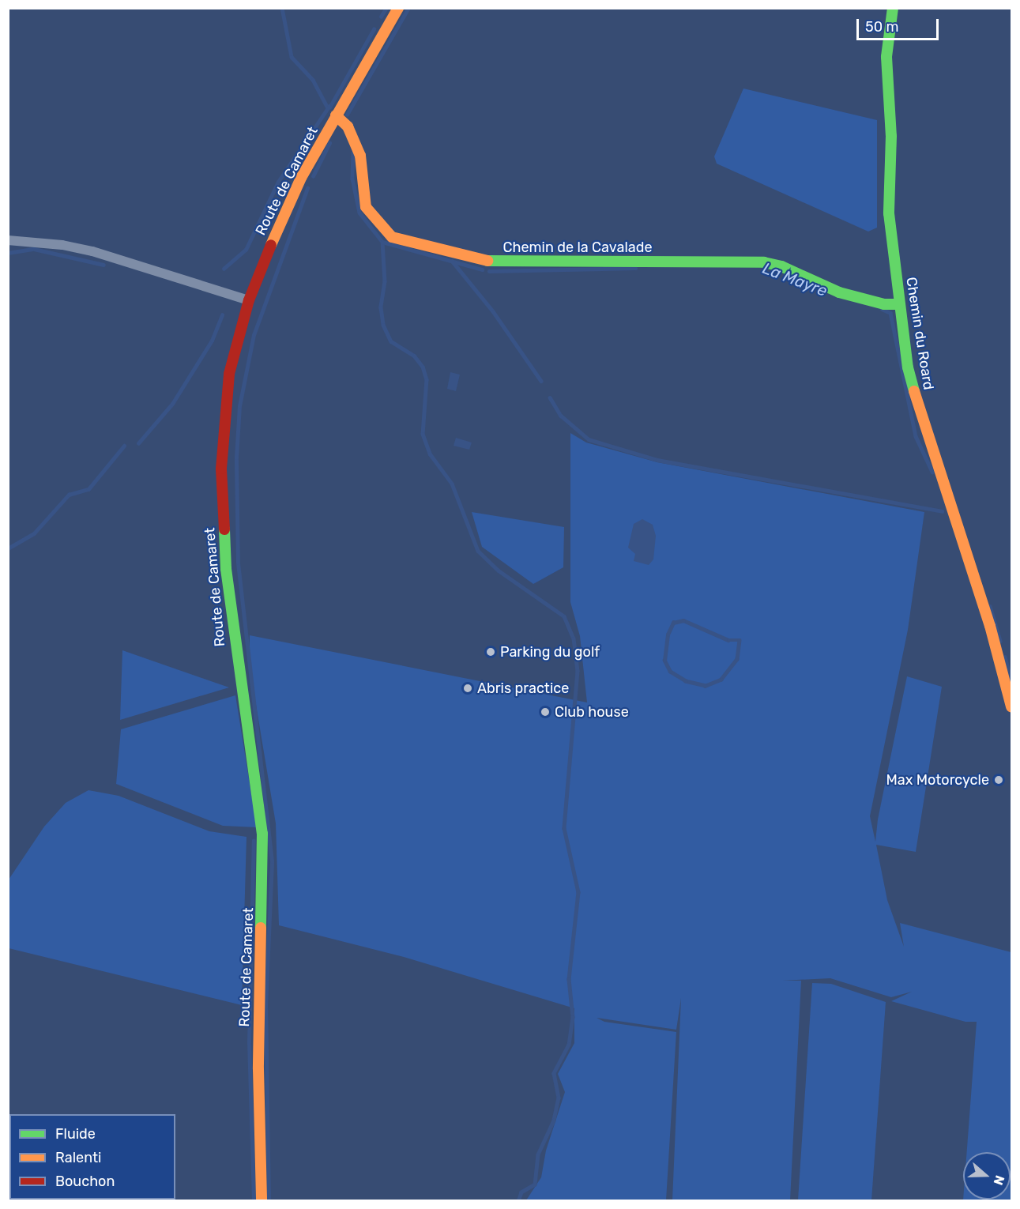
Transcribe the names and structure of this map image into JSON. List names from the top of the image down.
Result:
{
  "streets": {
    "street": ["Route de Camaret", "Chemin de la Cavalade", "Chemin du Roard"]
  },
  "crossings": [
    ["Route de Camaret", "Chemin de la Cavalade"],
    ["Chemin de la Cavalade", "Chemin du Roard"]
  ],
  "water": ["La Mayre"],
  "places": [
    "Parking du golf",
    "Abris practice",
    "Club house",
    "Max Motorcycle"
  ],
  "legend": ["Fluide", "Ralenti", "Bouchon"],
  "scale_bar": "50 m",
  "north": "right"
}
